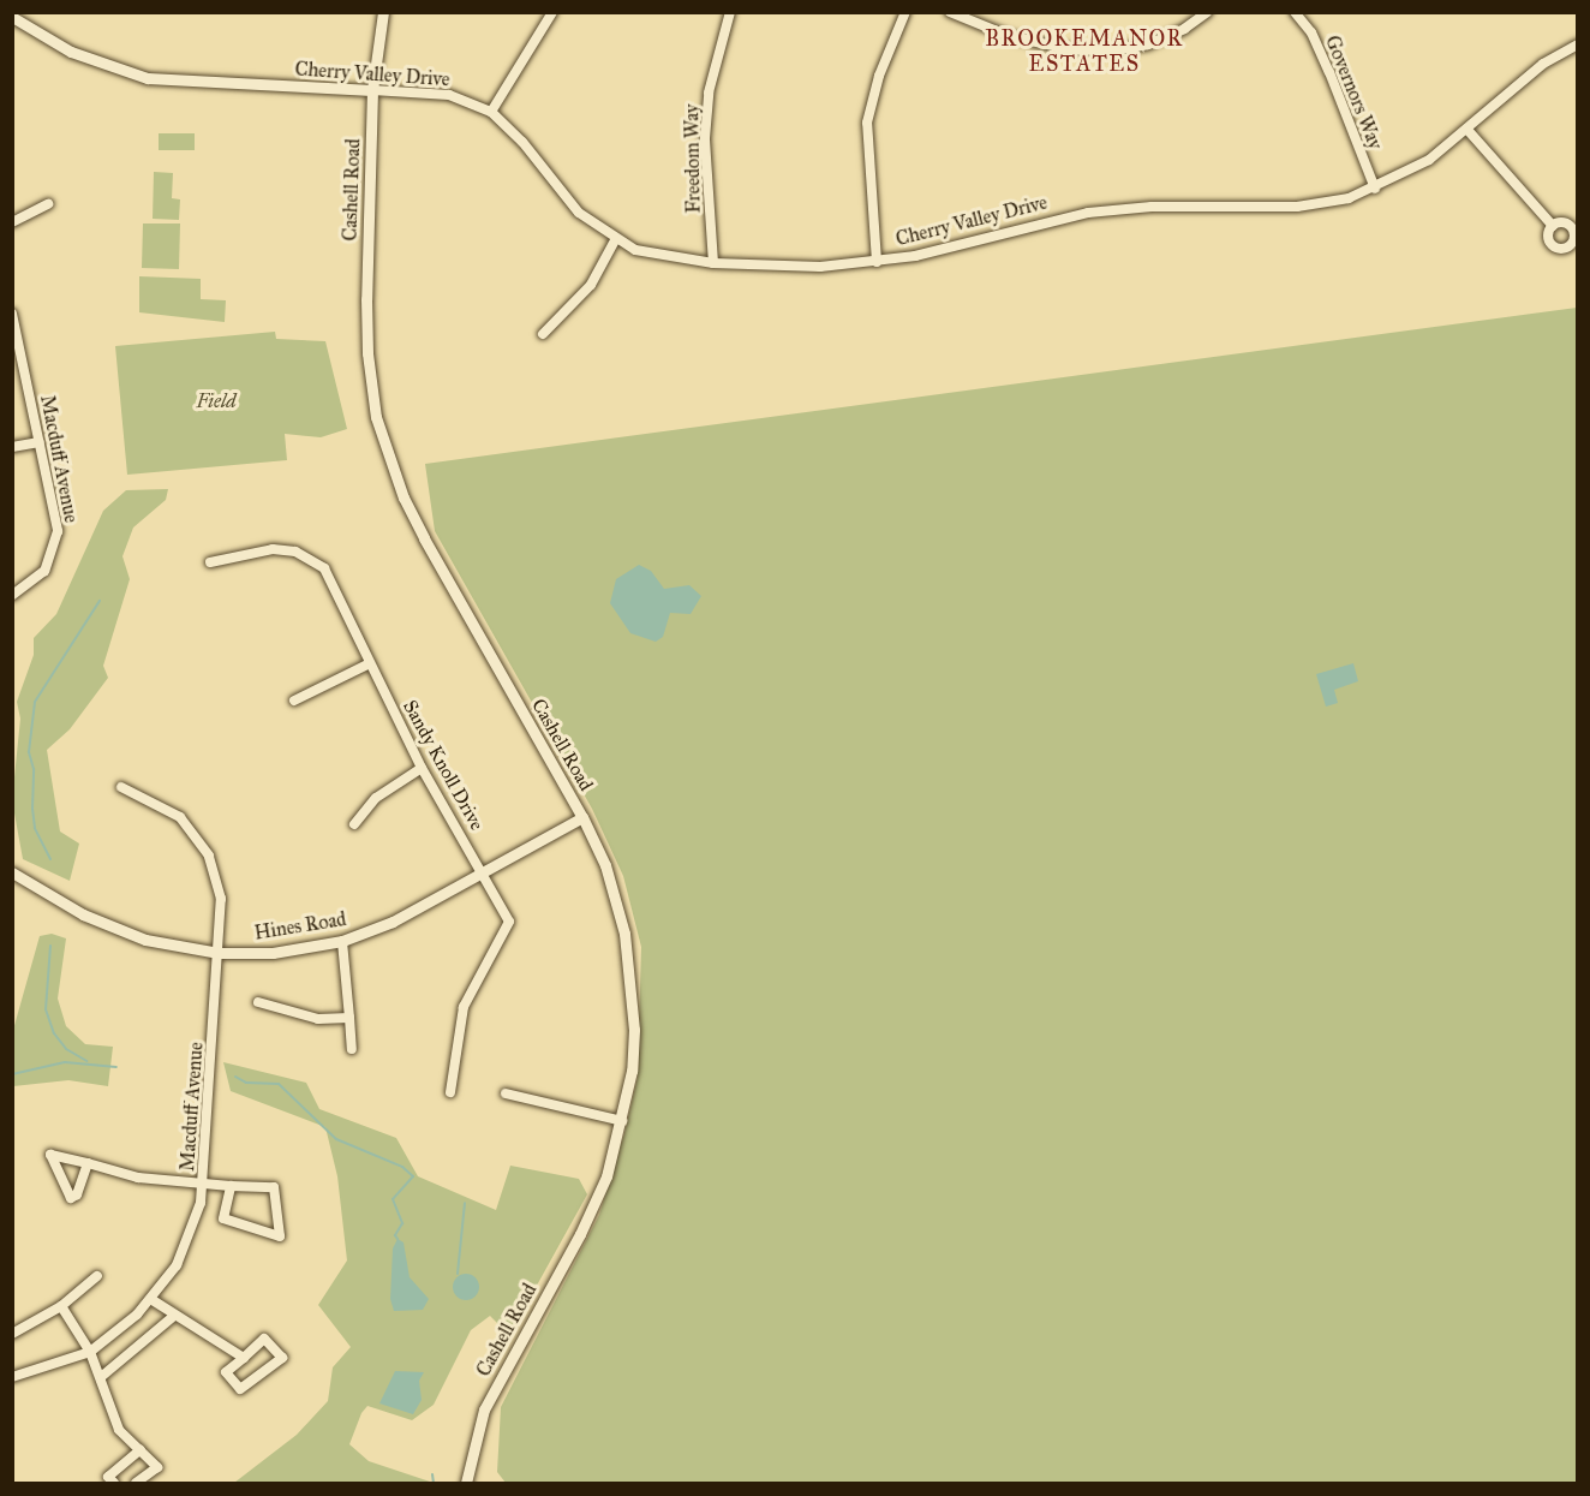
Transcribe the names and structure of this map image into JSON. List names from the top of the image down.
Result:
{
  "streets": {
    "street": [
      "Cherry Valley Drive",
      "Governors Way",
      "Freedom Way",
      "Cashell Road",
      "Macduff Avenue",
      "Sandy Knoll Drive",
      "Hines Road"
    ]
  },
  "crossings": [
    ["Cherry Valley Drive", "Governors Way"],
    ["Cherry Valley Drive", "Freedom Way"],
    ["Cherry Valley Drive", "Cashell Road"],
    ["Cashell Road", "Hines Road"],
    ["Macduff Avenue", "Hines Road"],
    ["Sandy Knoll Drive", "Hines Road"]
  ],
  "districts": ["BROOKEMANOR ESTATES"],
  "parks": ["Field"]
}
